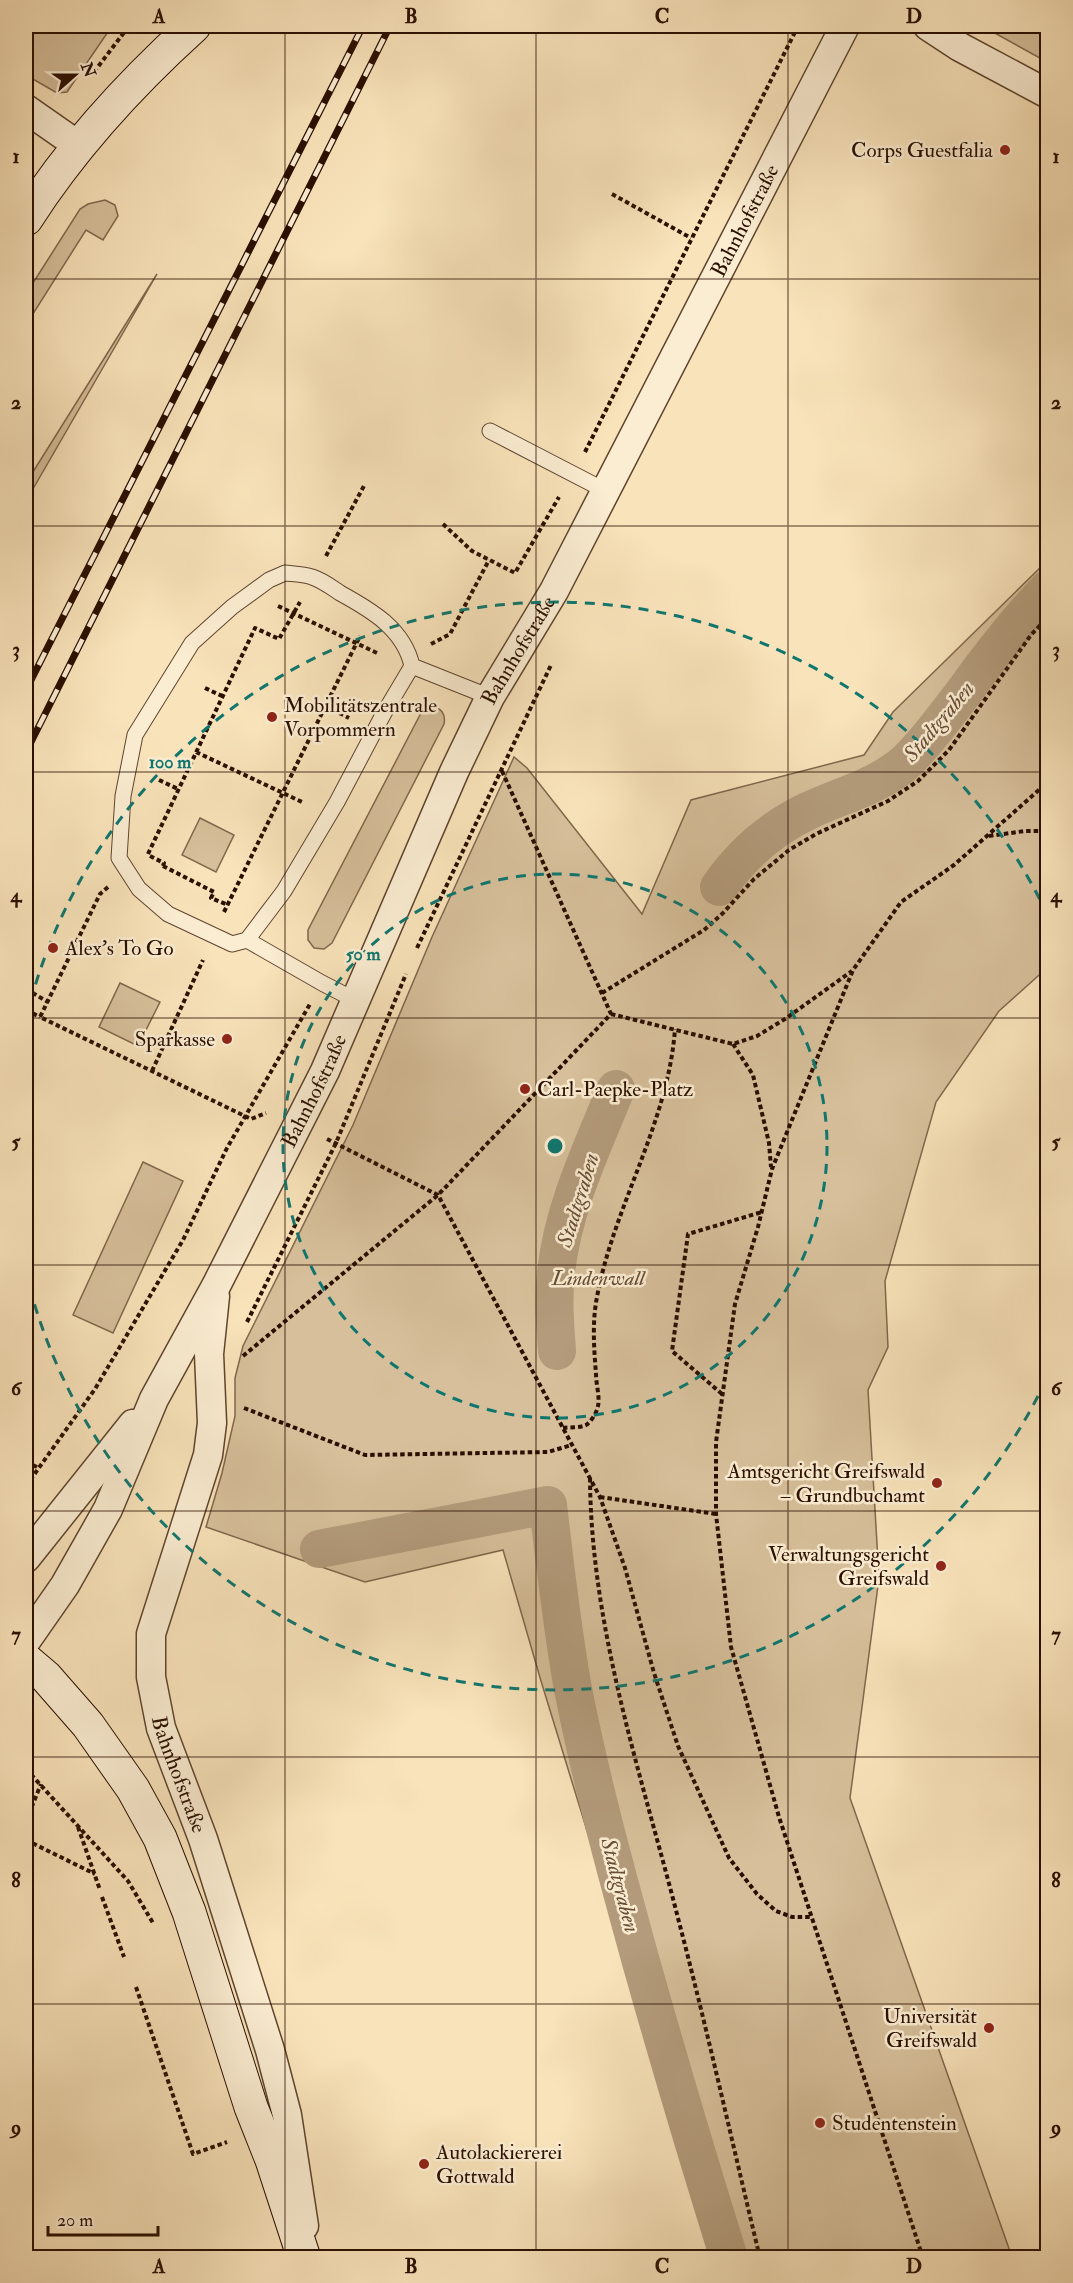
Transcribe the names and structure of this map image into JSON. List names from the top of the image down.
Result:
{
  "streets": {
    "main road": ["Bahnhofstraße"]
  },
  "water": ["Stadtgraben"],
  "parks": ["Lindenwall"],
  "places": [
    "Corps Guestfalia",
    "Mobilitätszentrale Vorpommern",
    "Alex's To Go",
    "Sparkasse",
    "Carl-Paepke-Platz",
    "Amtsgericht Greifswald – Grundbuchamt",
    "Verwaltungsgericht Greifswald",
    "Universität Greifswald",
    "Studentenstein",
    "Autolackiererei Gottwald"
  ],
  "scale_bar": "20 m",
  "north": "right",
  "grid": {
    "columns": [
      "A",
      "B",
      "C",
      "D"
    ],
    "rows": [
      "1",
      "2",
      "3",
      "4",
      "5",
      "6",
      "7",
      "8",
      "9"
    ]
  },
  "rings": ["100 m", "50 m"]
}
